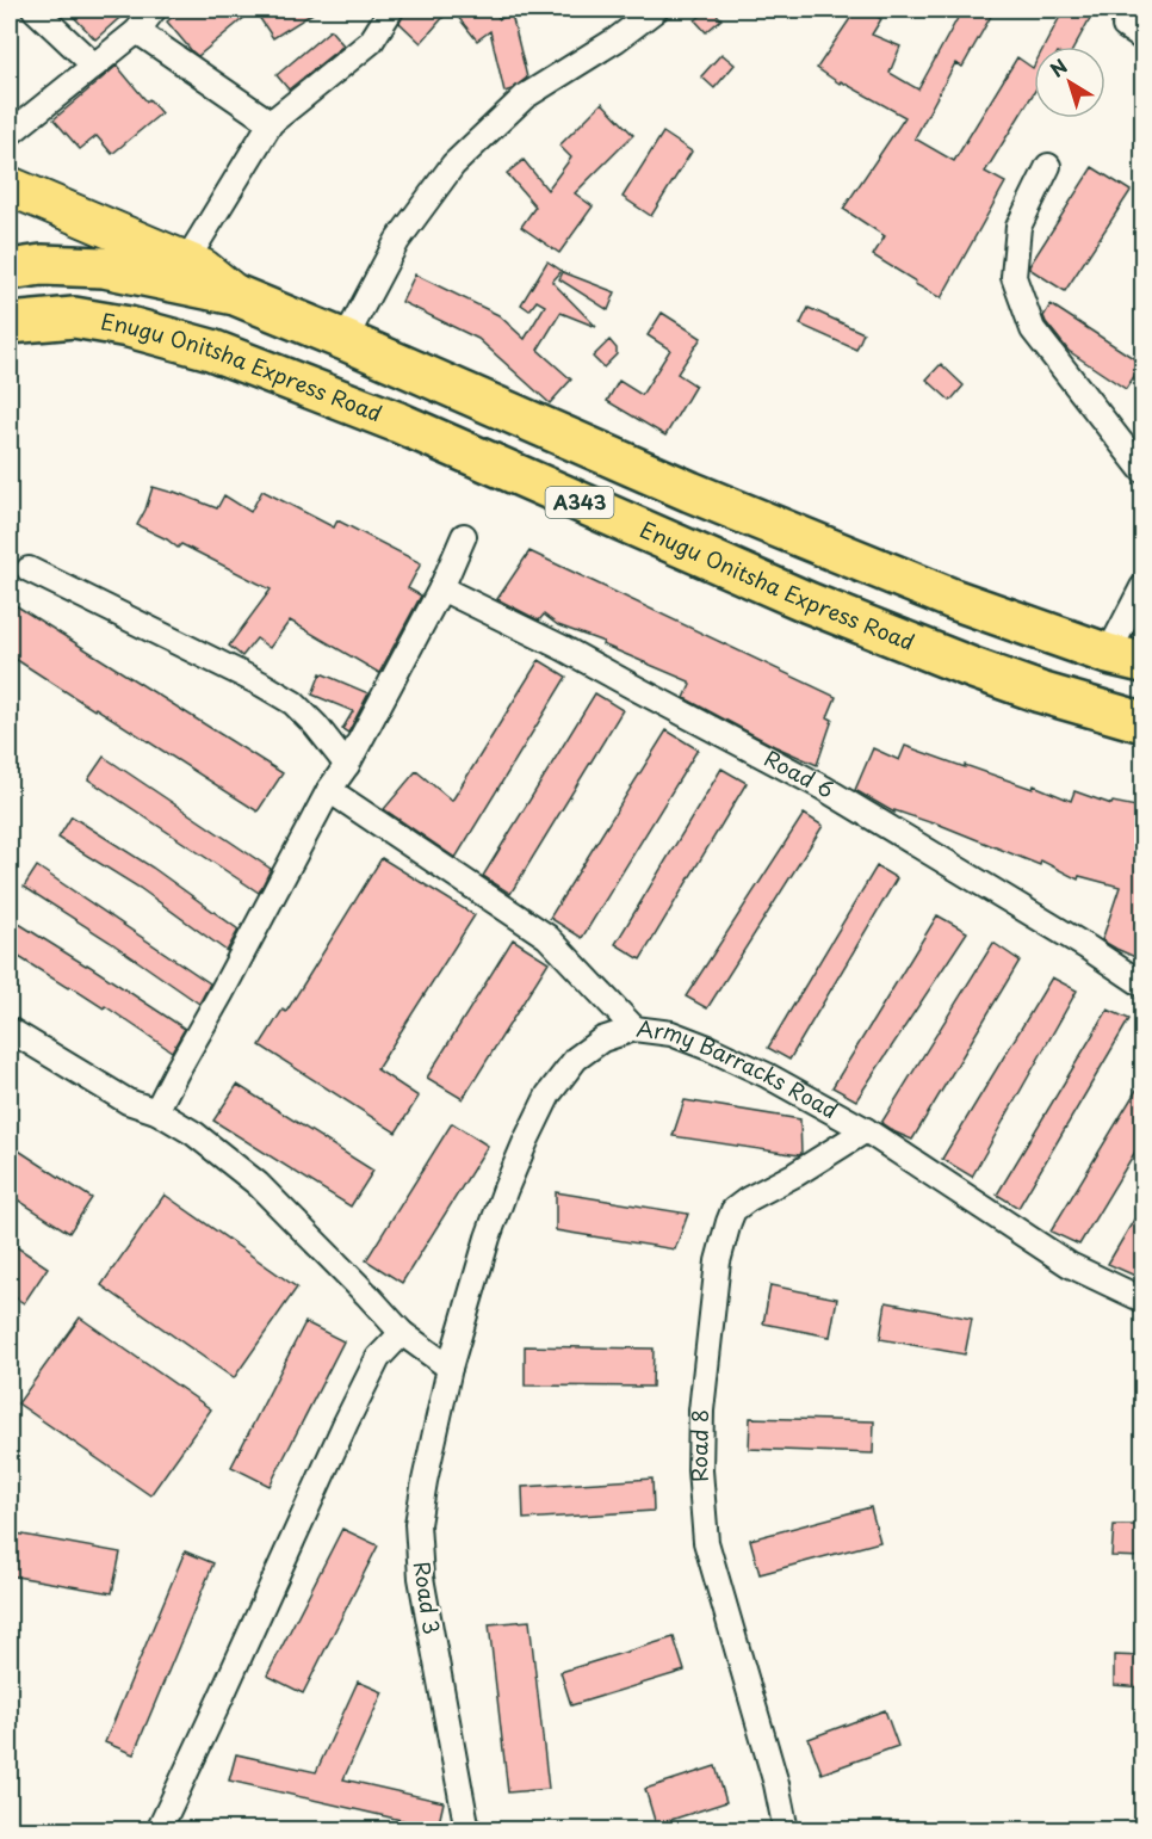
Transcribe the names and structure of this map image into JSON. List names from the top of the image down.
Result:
{
  "streets": {
    "highway": ["Enugu Onitsha Express Road", "A343"],
    "street": [
      "Road 6",
      "Army Barracks Road",
      "Road 8",
      "Road 3"
    ]
  },
  "crossings": [
    ["Army Barracks Road", "Road 8"],
    ["Army Barracks Road", "Road 3"]
  ],
  "north": "top left"
}
